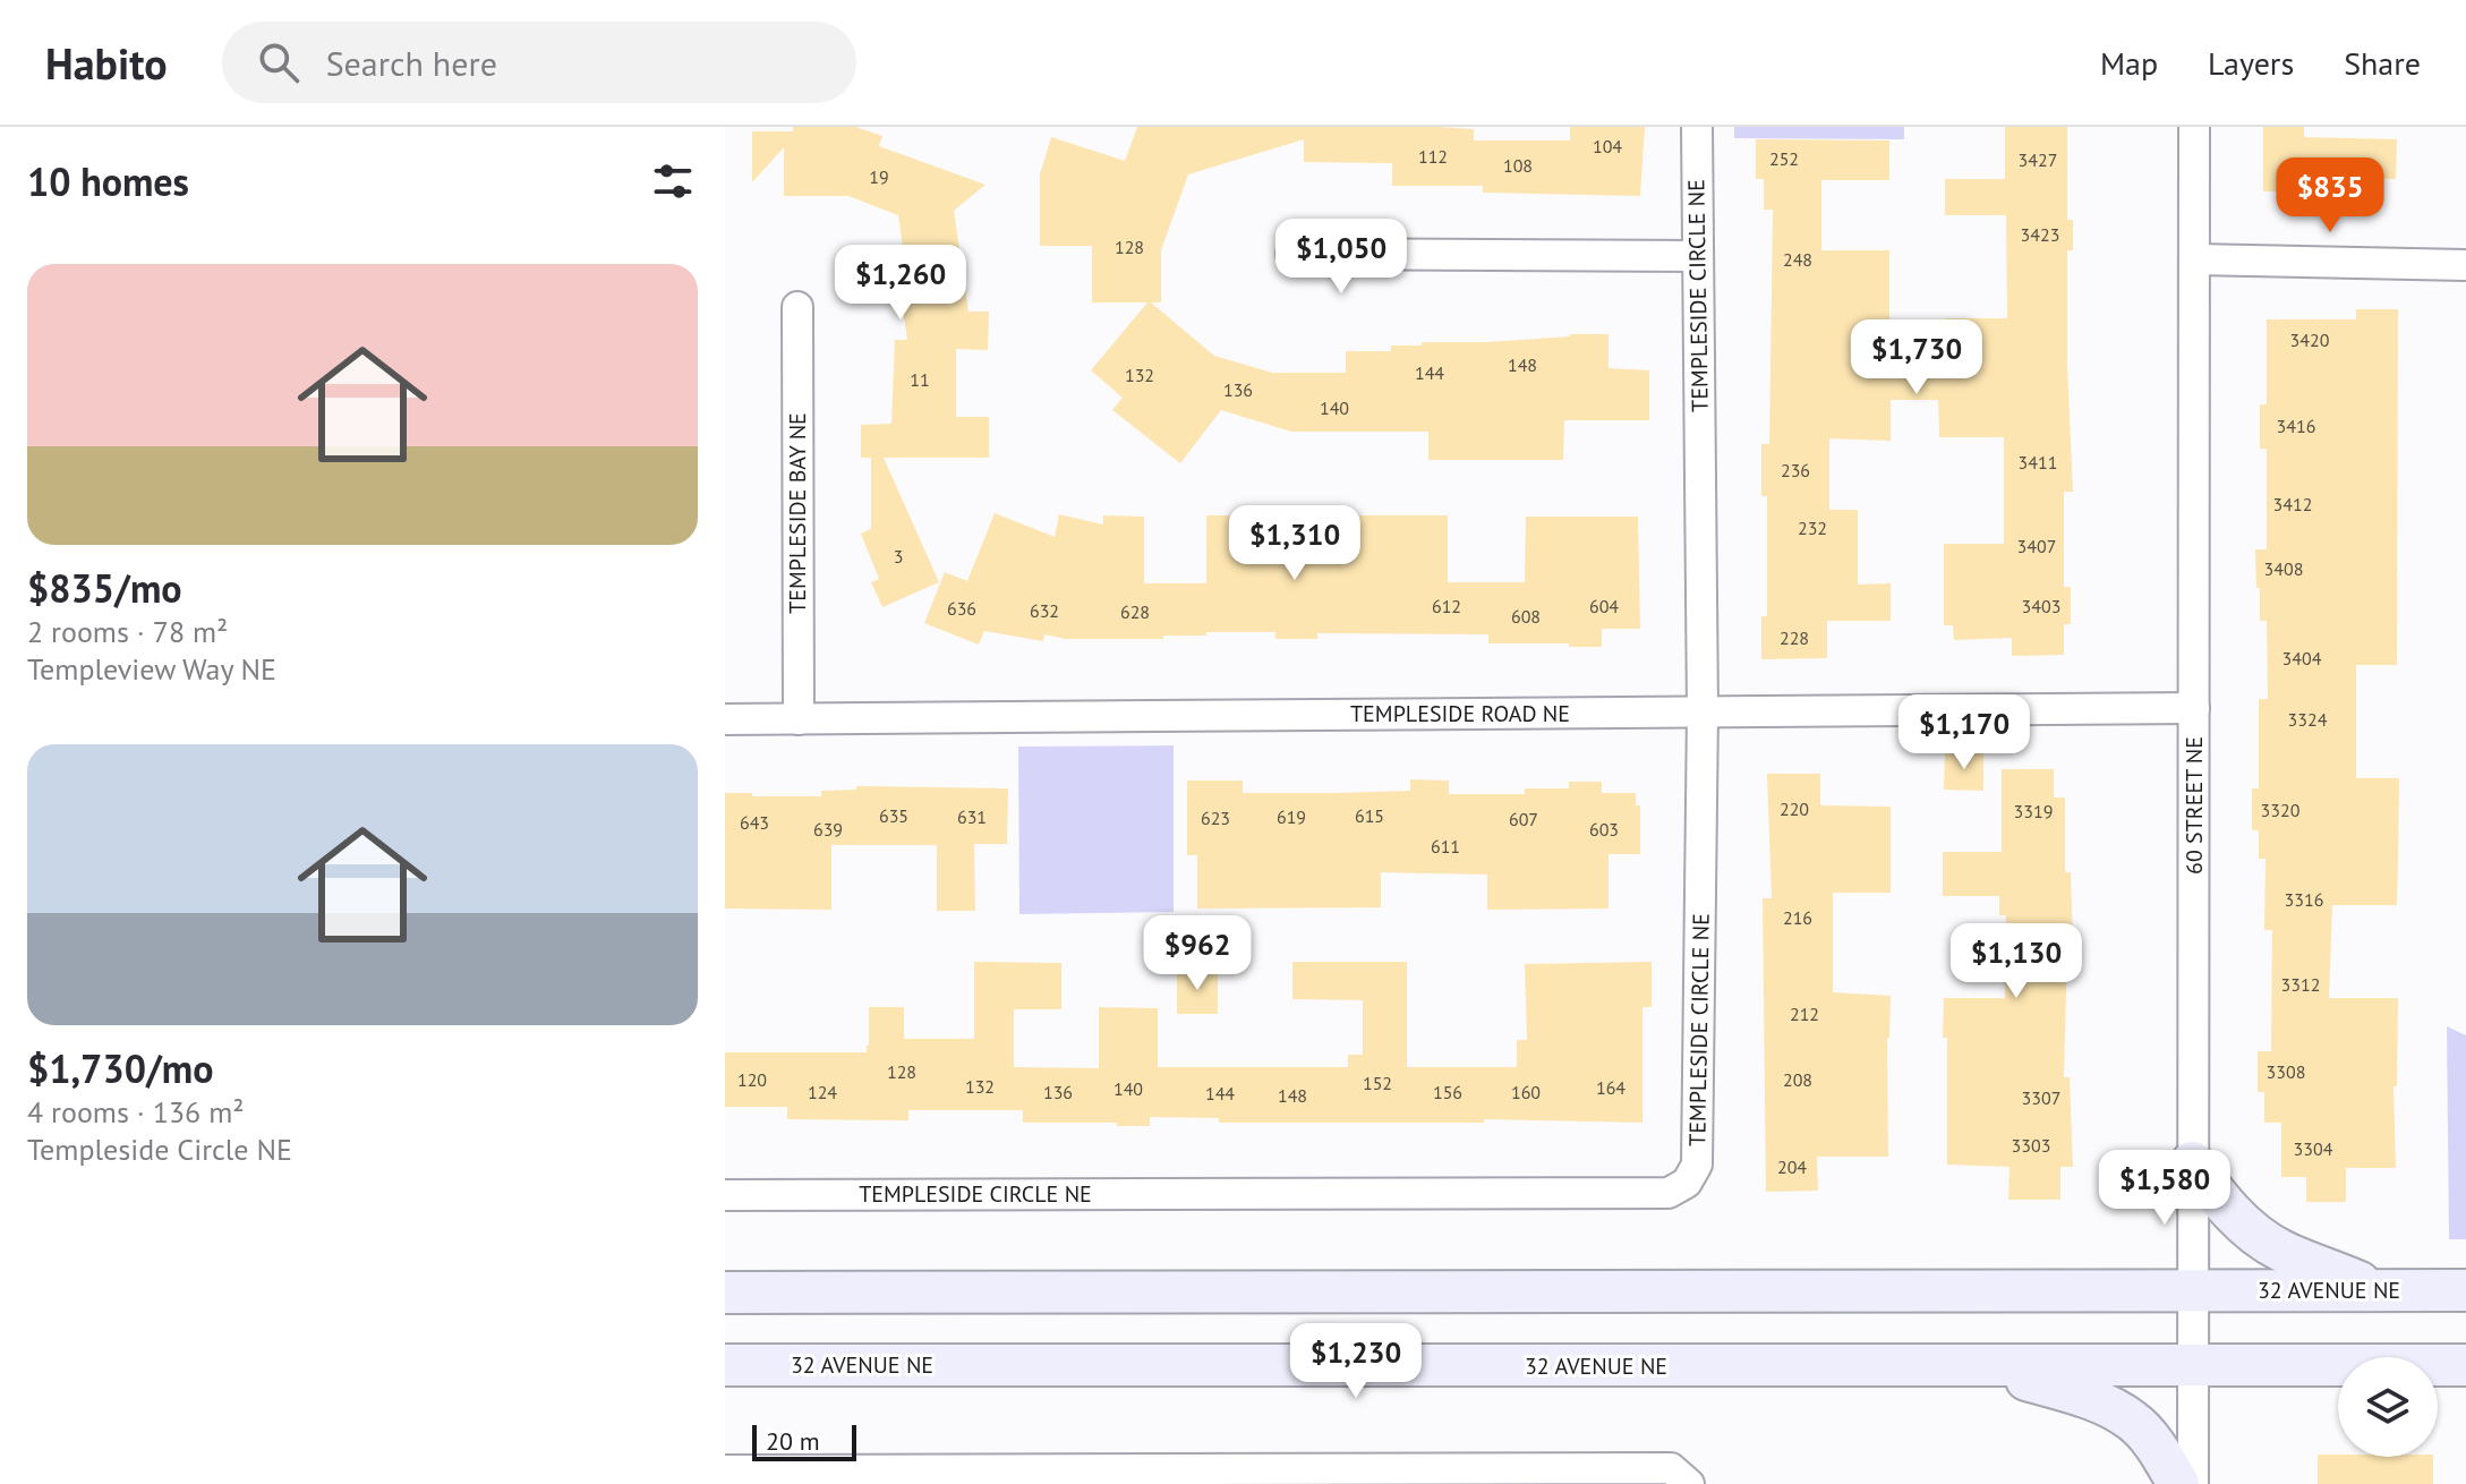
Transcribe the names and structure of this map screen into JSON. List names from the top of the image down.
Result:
{
  "streets": {
    "main road": ["32 AVENUE NE"],
    "street": [
      "TEMPLESIDE CIRCLE NE",
      "TEMPLESIDE BAY NE",
      "TEMPLESIDE ROAD NE",
      "60 STREET NE"
    ]
  },
  "crossings": [
    ["TEMPLESIDE CIRCLE NE", "TEMPLESIDE ROAD NE"],
    ["TEMPLESIDE BAY NE", "TEMPLESIDE ROAD NE"],
    ["TEMPLESIDE ROAD NE", "60 STREET NE"],
    ["60 STREET NE", "32 AVENUE NE"]
  ],
  "house_numbers": [
    "104",
    "112",
    "252",
    "3427",
    "108",
    "19",
    "3423",
    "128",
    "248",
    "3420",
    "148",
    "144",
    "132",
    "11",
    "136",
    "140",
    "3416",
    "3411",
    "236",
    "3412",
    "232",
    "3407",
    "3",
    "3408",
    "612",
    "604",
    "3403",
    "636",
    "632",
    "628",
    "608",
    "228",
    "3404",
    "3324",
    "220",
    "3320",
    "3319",
    "635",
    "615",
    "631",
    "619",
    "623",
    "607",
    "643",
    "639",
    "603",
    "611",
    "3316",
    "216",
    "3312",
    "212",
    "128",
    "3308",
    "120",
    "208",
    "152",
    "132",
    "164",
    "140",
    "124",
    "136",
    "156",
    "160",
    "144",
    "148",
    "3307",
    "3303",
    "3304",
    "204"
  ],
  "scale_bar": "20 m",
  "page": {
    "header": "Habito",
    "search": "Search here",
    "nav": ["Map", "Layers", "Share"],
    "heading": "10 homes",
    "price": [
      "$835",
      "$1,050",
      "$1,260",
      "$1,730",
      "$1,310",
      "$1,170",
      "$962",
      "$1,130",
      "$1,580",
      "$1,230"
    ],
    "list": [
      {
        "name": "$835/mo",
        "note": "2 rooms · 78 m² · Templeview Way NE"
      },
      {
        "name": "$1,730/mo",
        "note": "4 rooms · 136 m² · Templeside Circle NE"
      }
    ],
    "scale": "20 m"
  }
}
